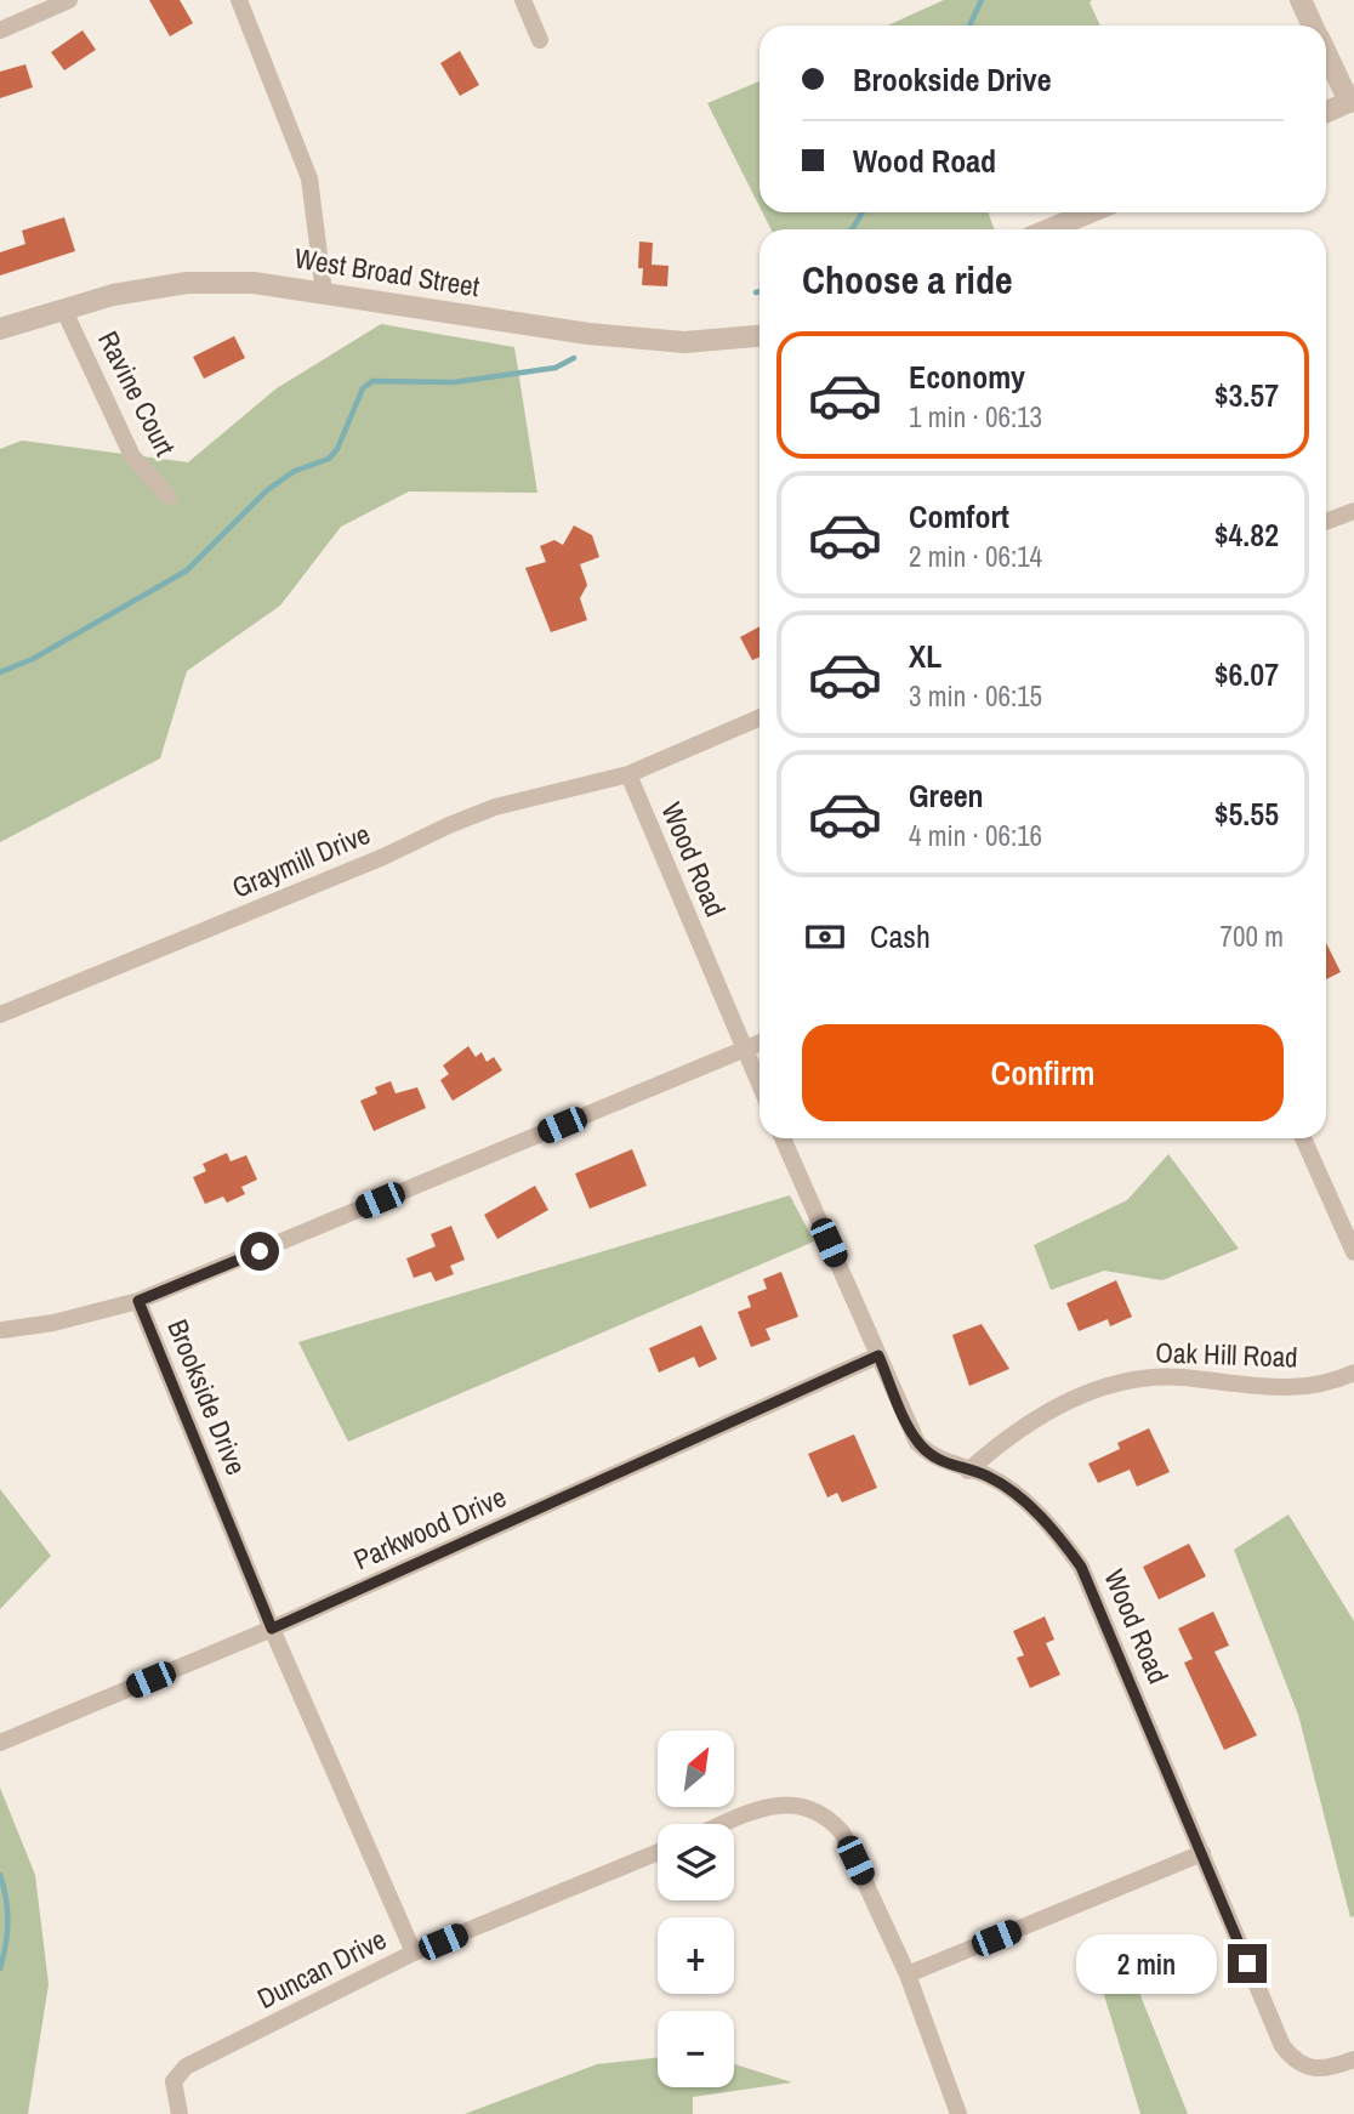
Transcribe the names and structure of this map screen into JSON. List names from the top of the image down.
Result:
{
  "streets": {
    "street": [
      "West Broad Street",
      "Ravine Court",
      "Wood Road",
      "Graymill Drive",
      "Oak Hill Road",
      "Brookside Drive",
      "Parkwood Drive",
      "Duncan Drive"
    ]
  },
  "crossings": [
    ["West Broad Street", "Ravine Court"],
    ["Wood Road", "Graymill Drive"],
    ["Wood Road", "Oak Hill Road"],
    ["Wood Road", "Brookside Drive"],
    ["Wood Road", "Parkwood Drive"],
    ["Brookside Drive", "Parkwood Drive"],
    ["Brookside Drive", "Duncan Drive"]
  ],
  "north": "top right",
  "page": {
    "banner": ["Brookside Drive", "Wood Road"],
    "heading": "Choose a ride",
    "list": [
      {
        "name": "Economy",
        "note": "1 min · 06:13",
        "value": "$3.57"
      },
      {
        "name": "Comfort",
        "note": "2 min · 06:14",
        "value": "$4.82"
      },
      {
        "name": "XL",
        "note": "3 min · 06:15",
        "value": "$6.07"
      },
      {
        "name": "Green",
        "note": "4 min · 06:16",
        "value": "$5.55"
      }
    ],
    "pay": ["Cash", "700 m"],
    "buttons": "Confirm",
    "map_buttons": ["+", "−"],
    "bubble": "2 min"
  }
}
